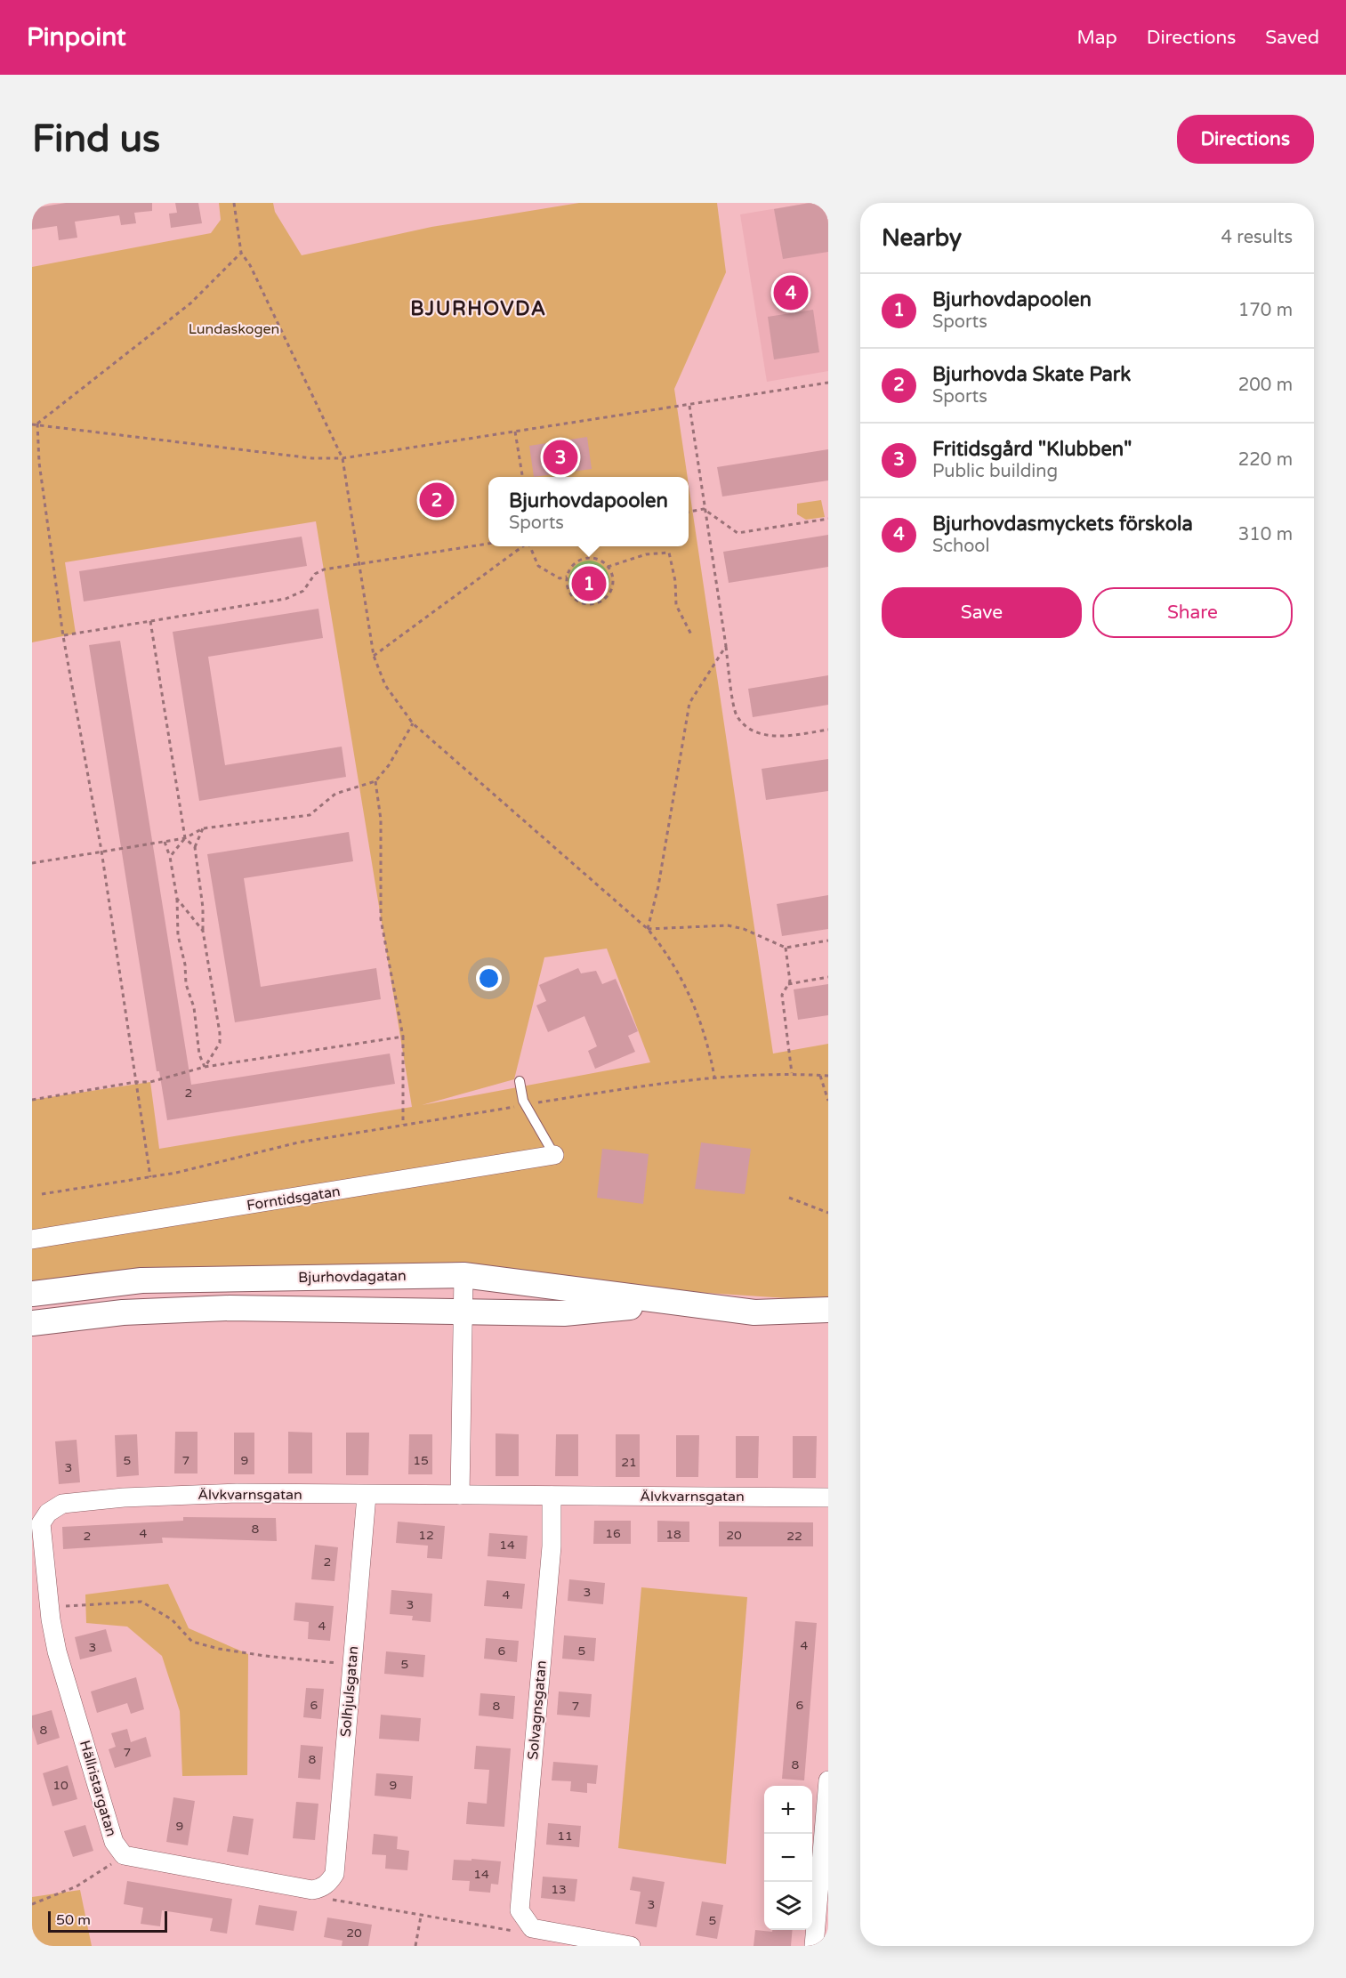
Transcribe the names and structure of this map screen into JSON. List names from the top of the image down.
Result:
{
  "streets": {
    "main road": ["Bjurhovdagatan"],
    "street": [
      "Forntidsgatan",
      "Älvkvarnsgatan",
      "Solhjulsgatan",
      "Solvagnsgatan",
      "Hällristargatan"
    ]
  },
  "crossings": [
    ["Älvkvarnsgatan", "Solhjulsgatan"],
    ["Älvkvarnsgatan", "Solvagnsgatan"],
    ["Älvkvarnsgatan", "Hällristargatan"],
    ["Solhjulsgatan", "Hällristargatan"]
  ],
  "districts": ["BJURHOVDA"],
  "parks": ["Lundaskogen"],
  "house_numbers": [
    "2",
    "5",
    "7",
    "9",
    "15",
    "21",
    "3",
    "8",
    "4",
    "16",
    "18",
    "12",
    "20",
    "2",
    "22",
    "14",
    "2",
    "3",
    "4",
    "3",
    "4",
    "4",
    "3",
    "6",
    "5",
    "5",
    "6",
    "6",
    "8",
    "7",
    "8",
    "7",
    "8",
    "8",
    "10",
    "9",
    "9",
    "11",
    "14",
    "13",
    "3",
    "5",
    "20"
  ],
  "scale_bar": "50 m",
  "page": {
    "header": "Pinpoint",
    "nav": ["Map", "Directions", "Saved"],
    "buttons": [
      "Directions",
      ["Save", "Share"]
    ],
    "title": "Find us",
    "heading": ["Nearby", "4 results"],
    "list": [
      {
        "mark": "1",
        "name": "Bjurhovdapoolen",
        "note": "Sports",
        "value": "170 m"
      },
      {
        "mark": "2",
        "name": "Bjurhovda Skate Park",
        "note": "Sports",
        "value": "200 m"
      },
      {
        "mark": "3",
        "name": "Fritidsgård \"Klubben\"",
        "note": "Public building",
        "value": "220 m"
      },
      {
        "mark": "4",
        "name": "Bjurhovdasmyckets förskola",
        "note": "School",
        "value": "310 m"
      }
    ],
    "pins": [
      "4",
      "3",
      "2",
      "1"
    ],
    "popup": ["Bjurhovdapoolen", "Sports"],
    "map_buttons": ["+", "−"],
    "scale": "50 m"
  }
}
